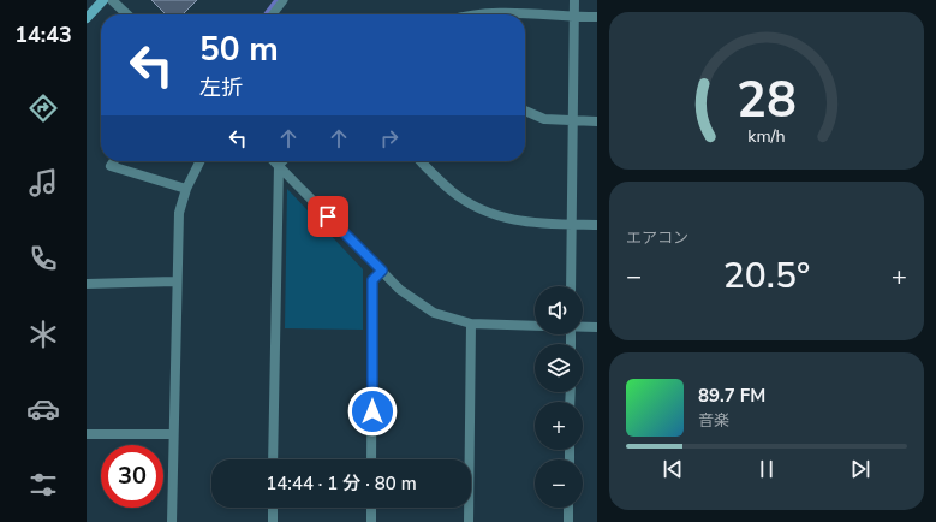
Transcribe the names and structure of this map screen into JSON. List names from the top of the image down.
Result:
{
  "page": {
    "tabs": "14:43",
    "turn": ["50 m", "左折"],
    "tile": "エアコン",
    "heat": ["−", "20.5°", "+"],
    "map_buttons": ["+", "−"],
    "song": ["89.7 FM", "音楽"],
    "limit": "30",
    "trip": "14:44 · 1 分 · 80 m",
    "gauge": ["28", "km/h"]
  }
}
